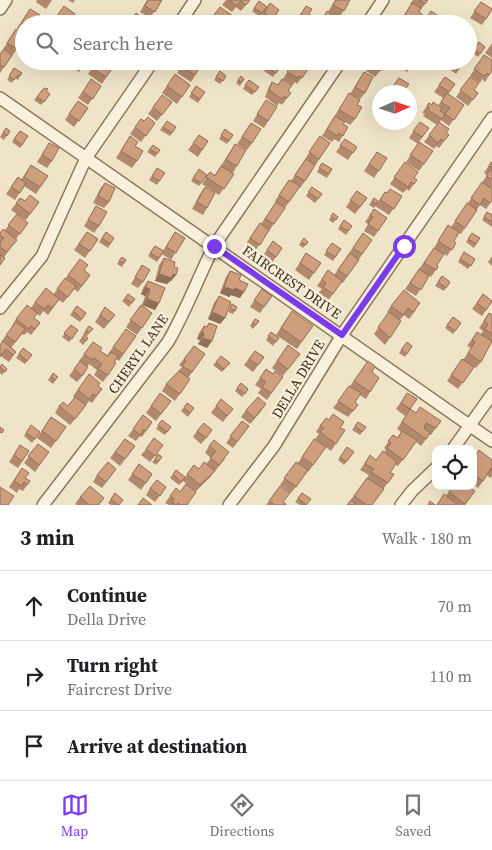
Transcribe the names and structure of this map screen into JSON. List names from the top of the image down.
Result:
{
  "streets": {
    "street": ["FAIRCREST DRIVE", "CHERYL LANE", "DELLA DRIVE"]
  },
  "crossings": [
    ["FAIRCREST DRIVE", "CHERYL LANE"],
    ["FAIRCREST DRIVE", "DELLA DRIVE"]
  ],
  "north": "right",
  "page": {
    "search": "Search here",
    "heading": ["3 min", "Walk · 180 m"],
    "list": [
      ["Continue", "Della Drive", "70 m"],
      ["Turn right", "Faircrest Drive", "110 m"],
      "Arrive at destination"
    ],
    "nav": ["Map", "Directions", "Saved"]
  }
}
